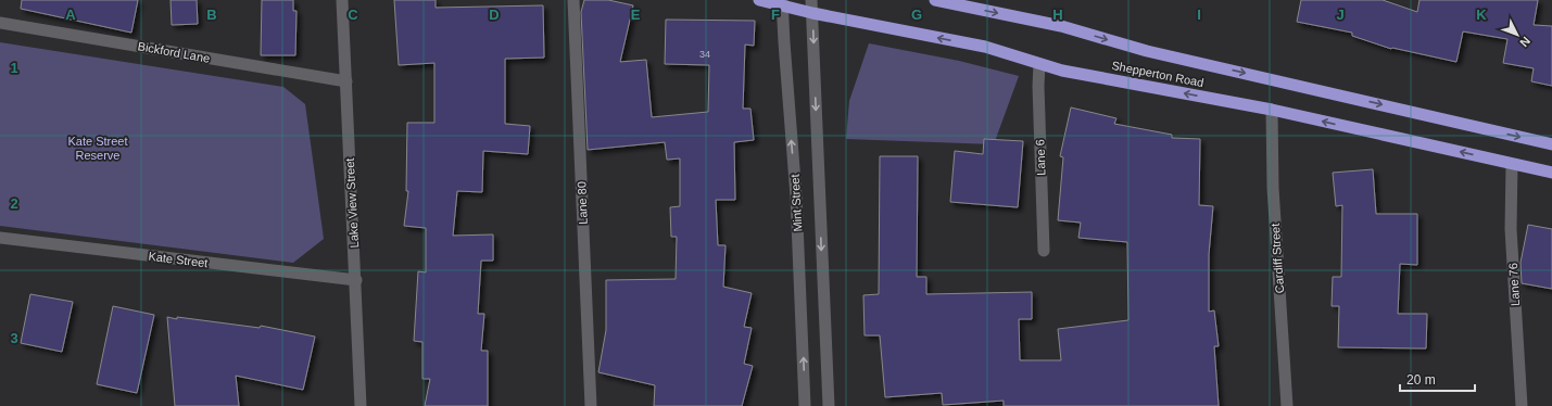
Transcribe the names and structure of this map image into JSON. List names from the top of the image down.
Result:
{
  "streets": {
    "highway": ["Shepperton Road"],
    "street": [
      "Bickford Lane",
      "Lane 6",
      "Lake View Street",
      "Lane 80",
      "Mint Street",
      "Cardiff Street",
      "Kate Street",
      "Lane 76"
    ]
  },
  "crossings": [
    ["Bickford Lane", "Lake View Street"],
    ["Shepperton Road", "Lane 6"],
    ["Shepperton Road", "Mint Street"],
    ["Shepperton Road", "Cardiff Street"],
    ["Shepperton Road", "Lane 76"],
    ["Lake View Street", "Kate Street"]
  ],
  "parks": ["Kate Street Reserve"],
  "house_numbers": ["34"],
  "scale_bar": "20 m",
  "north": "bottom right",
  "grid": {
    "columns": [
      "A",
      "B",
      "C",
      "D",
      "E",
      "F",
      "G",
      "H",
      "I",
      "J",
      "K"
    ],
    "rows": ["1", "2", "3"]
  }
}
